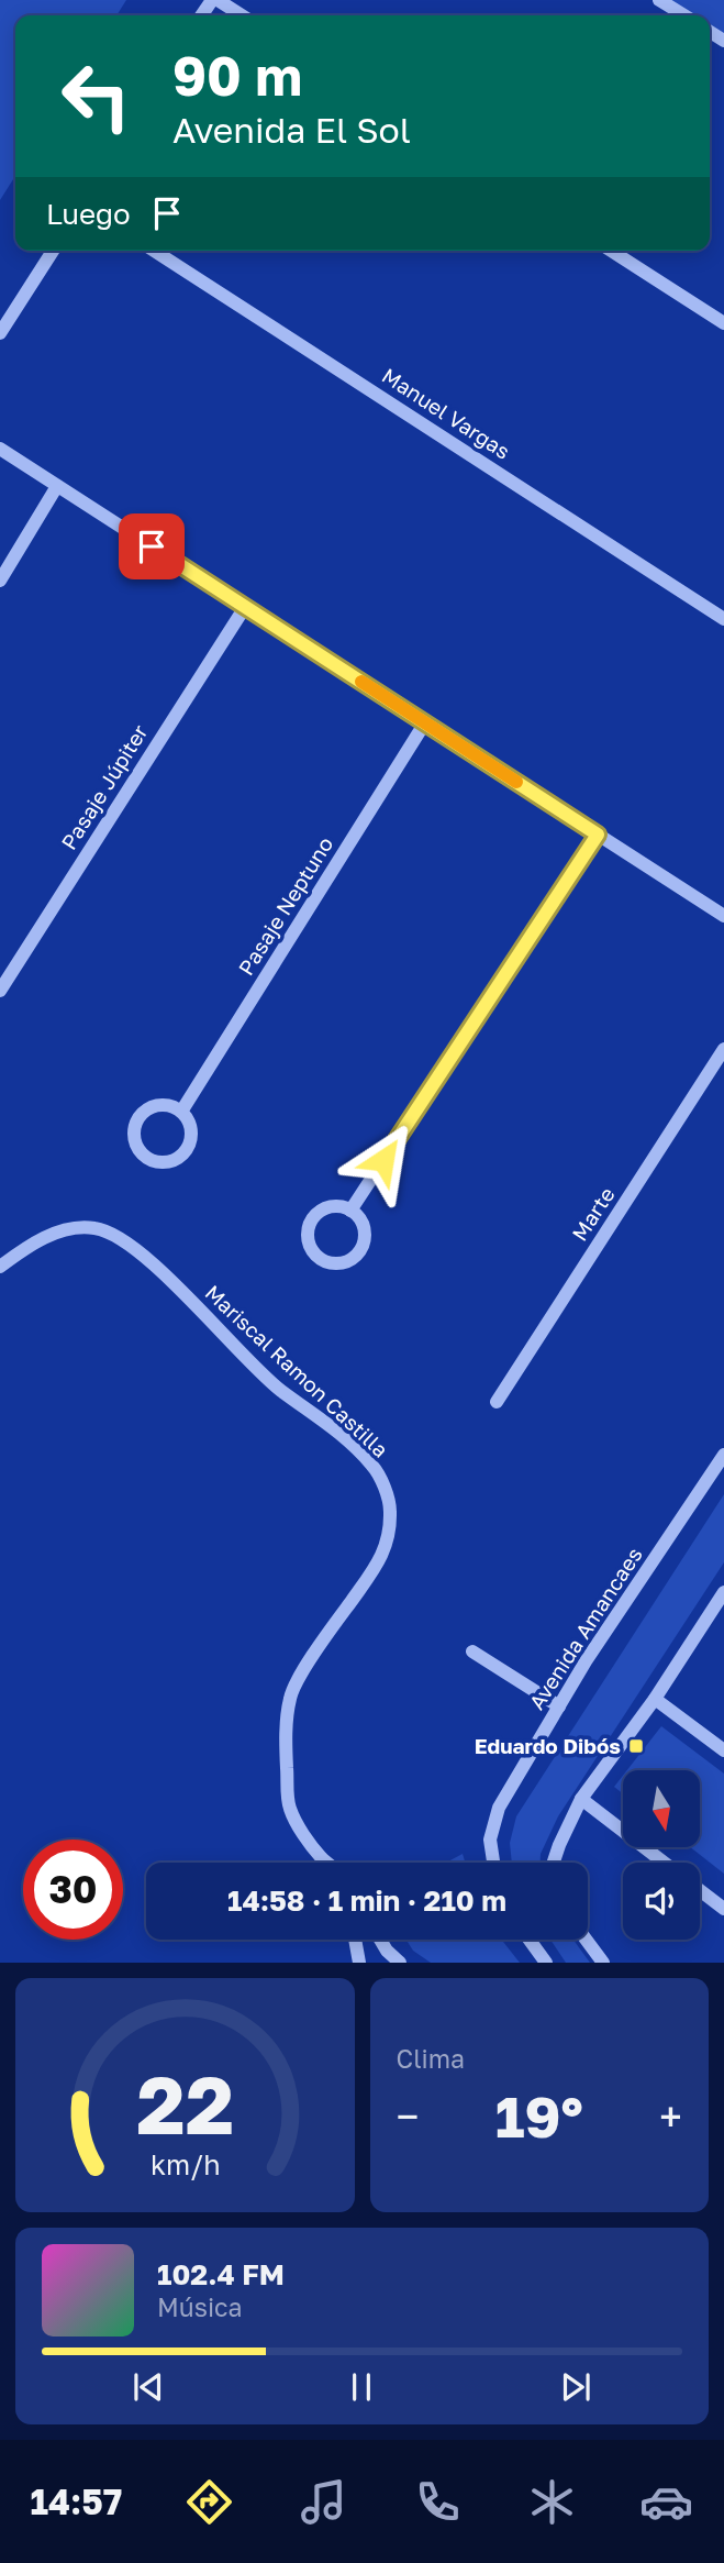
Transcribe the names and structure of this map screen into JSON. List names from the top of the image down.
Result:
{
  "streets": {
    "street": [
      "Manuel Vargas",
      "Pasaje Júpiter",
      "Pasaje Neptuno",
      "Marte",
      "Mariscal Ramon Castilla",
      "Avenida Amancaes"
    ]
  },
  "places": {
    "transit": ["Eduardo Dibós"]
  },
  "north": "bottom",
  "page": {
    "turn": ["90 m", "Avenida El Sol"],
    "then": "Luego",
    "limit": "30",
    "trip": "14:58 · 1 min · 210 m",
    "tile": "Clima",
    "heat": ["−", "19°", "+"],
    "song": ["102.4 FM", "Música"],
    "tabs": "14:57",
    "gauge": ["22", "km/h"]
  }
}
